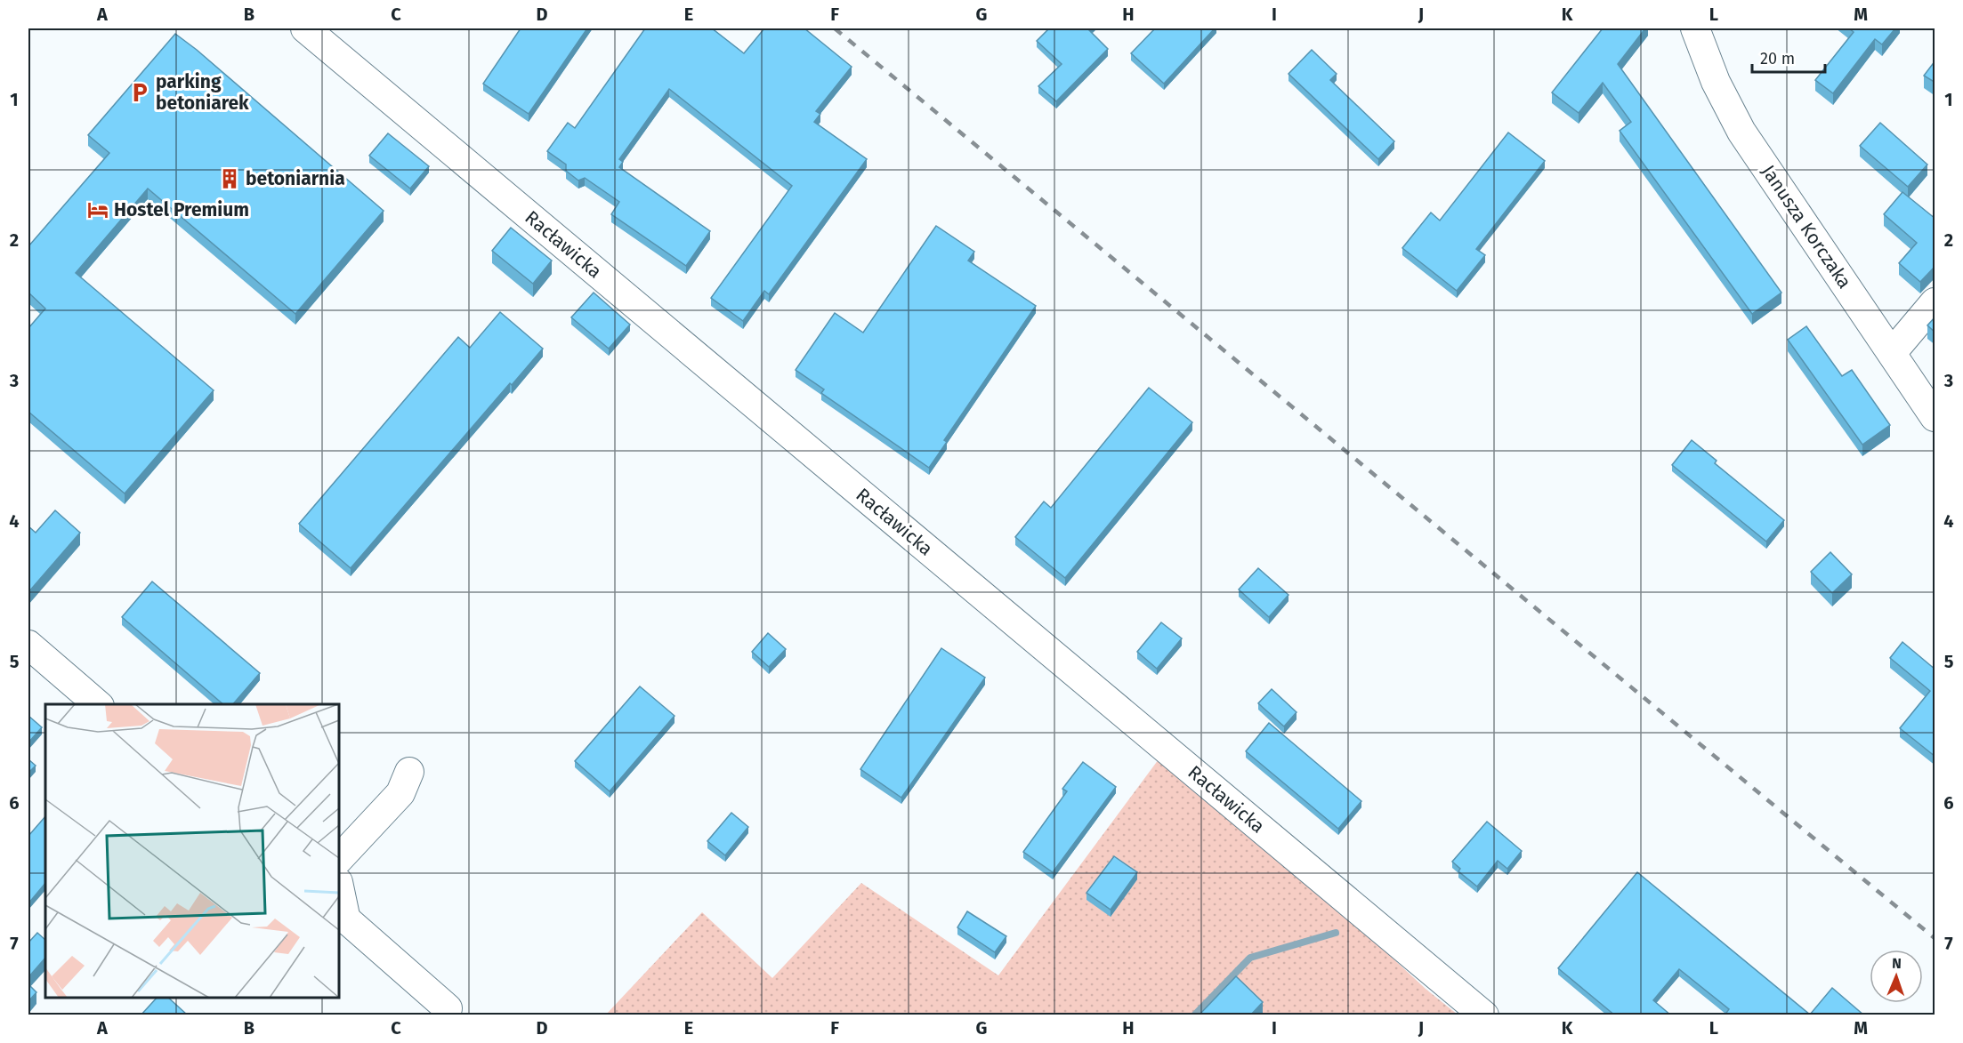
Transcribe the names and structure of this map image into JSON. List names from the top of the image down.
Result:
{
  "streets": {
    "street": ["Janusza Korczaka", "Racławicka"]
  },
  "places": {
    "parking": ["parking betoniarek"],
    "building": ["betoniarnia"],
    "hotel": ["Hostel Premium"]
  },
  "scale_bar": "20 m",
  "north": "top",
  "grid": {
    "columns": [
      "A",
      "B",
      "C",
      "D",
      "E",
      "F",
      "G",
      "H",
      "I",
      "J",
      "K",
      "L",
      "M"
    ],
    "rows": [
      "1",
      "2",
      "3",
      "4",
      "5",
      "6",
      "7"
    ]
  }
}
